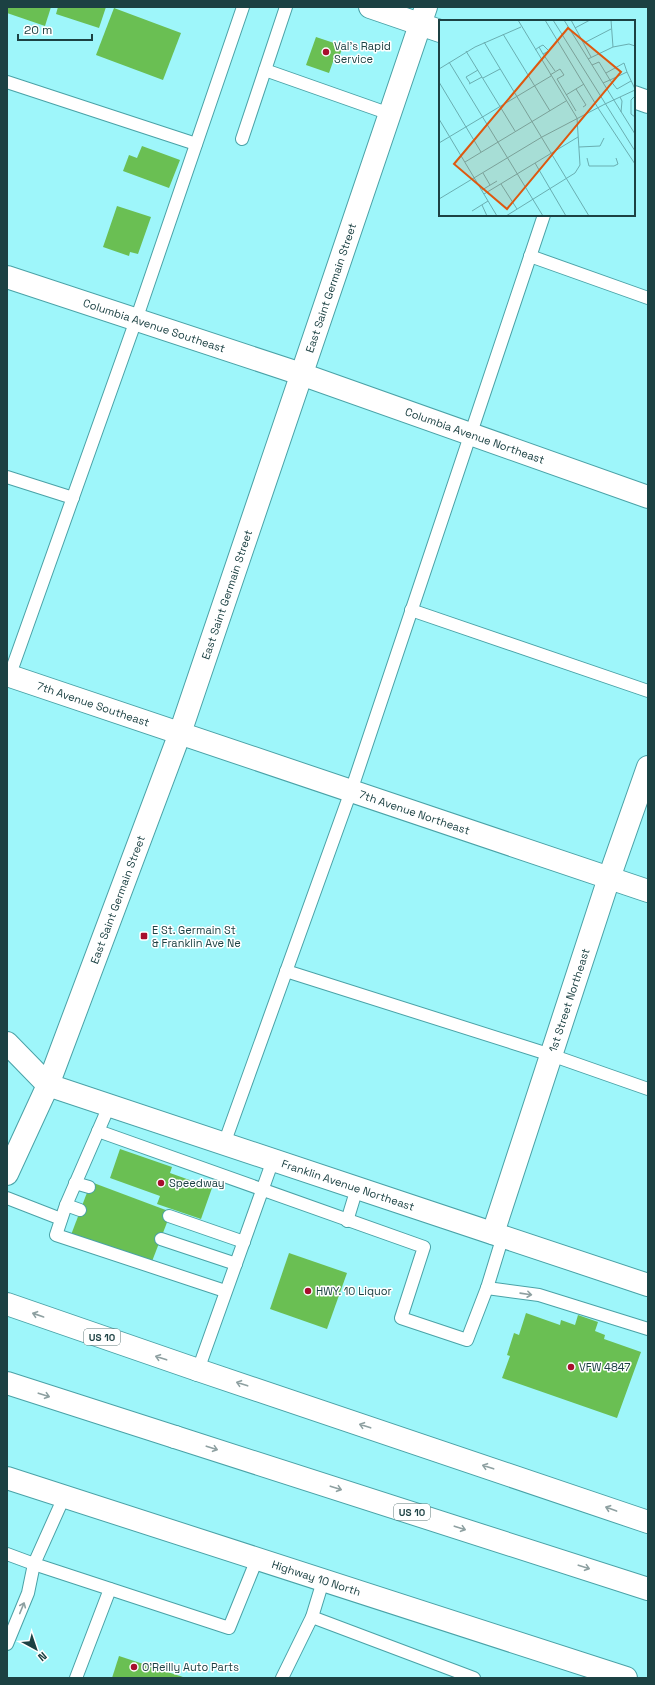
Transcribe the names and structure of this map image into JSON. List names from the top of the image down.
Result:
{
  "streets": {
    "main road": [
      "East Saint Germain Street",
      "Columbia Avenue Southeast",
      "Columbia Avenue Northeast",
      "7th Avenue Southeast",
      "7th Avenue Northeast",
      "1st Street Northeast",
      "Franklin Avenue Northeast",
      "US 10",
      "Highway 10 North"
    ]
  },
  "crossings": [
    ["East Saint Germain Street", "Columbia Avenue Southeast"],
    ["East Saint Germain Street", "Columbia Avenue Northeast"],
    ["East Saint Germain Street", "7th Avenue Southeast"],
    ["East Saint Germain Street", "7th Avenue Northeast"],
    ["East Saint Germain Street", "Franklin Avenue Northeast"],
    ["Columbia Avenue Southeast", "Columbia Avenue Northeast"],
    ["7th Avenue Southeast", "7th Avenue Northeast"],
    ["7th Avenue Northeast", "1st Street Northeast"],
    ["1st Street Northeast", "Franklin Avenue Northeast"]
  ],
  "places": {
    "other": [
      "Val's Rapid Service",
      "Speedway",
      "HWY. 10 Liquor",
      "VFW 4847",
      "O'Reilly Auto Parts"
    ],
    "transit": ["E St. Germain St & Franklin Ave Ne"]
  },
  "scale_bar": "20 m",
  "north": "bottom right"
}
